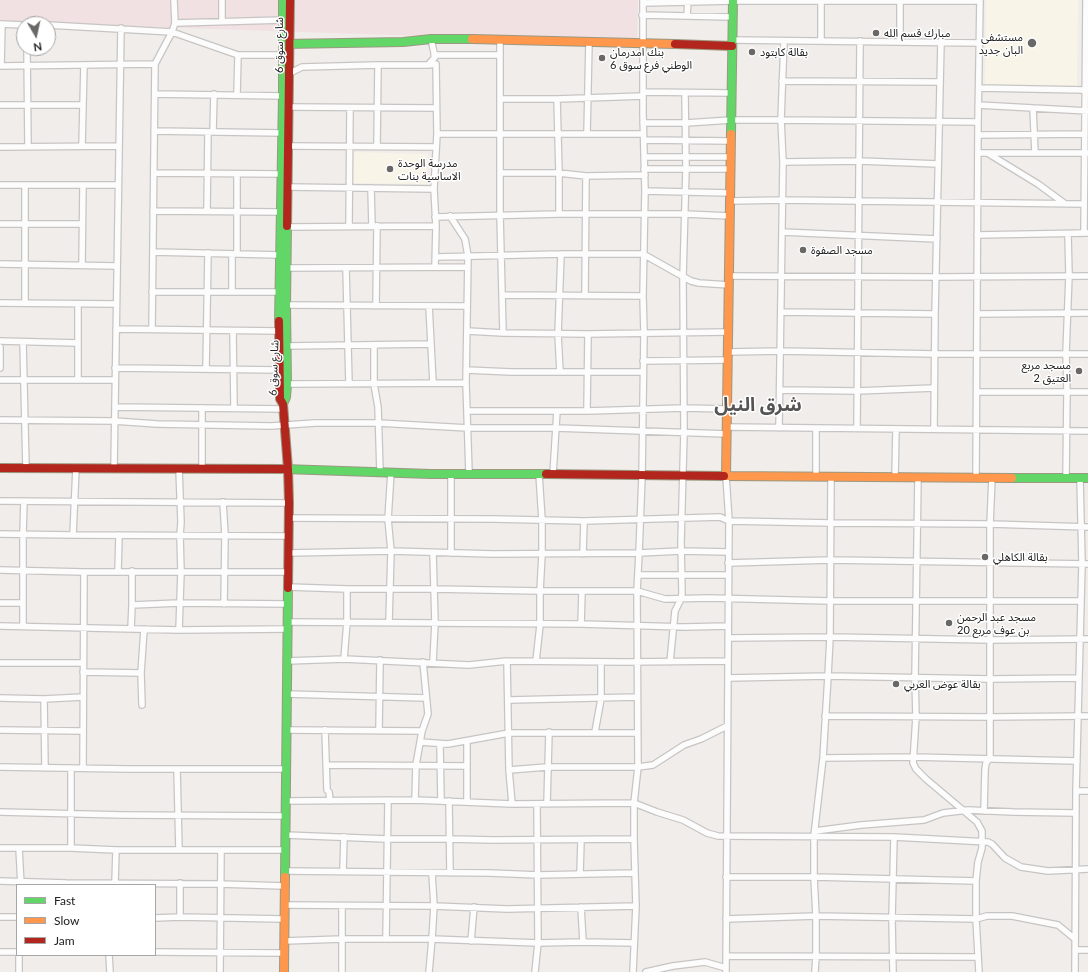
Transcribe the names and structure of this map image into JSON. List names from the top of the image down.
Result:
{
  "streets": {
    "street": ["شارع سوق 6"]
  },
  "districts": ["شرق النيل"],
  "places": [
    "مبارك قسم الله",
    "مستشفى البان جديد",
    "بقالة كابتود",
    "بنك امدرمان الوطني فرع سوق 6",
    "مدرسة الوحدة الاساسية بنات",
    "مسجد الصفوة",
    "مسجد مربع 2 العتيق",
    "بقالة الكاهلي",
    "مسجد عبد الرحمن بن عوف مربع 20",
    "بقالة عوض العربي"
  ],
  "legend": ["Fast", "Slow", "Jam"],
  "north": "bottom"
}
